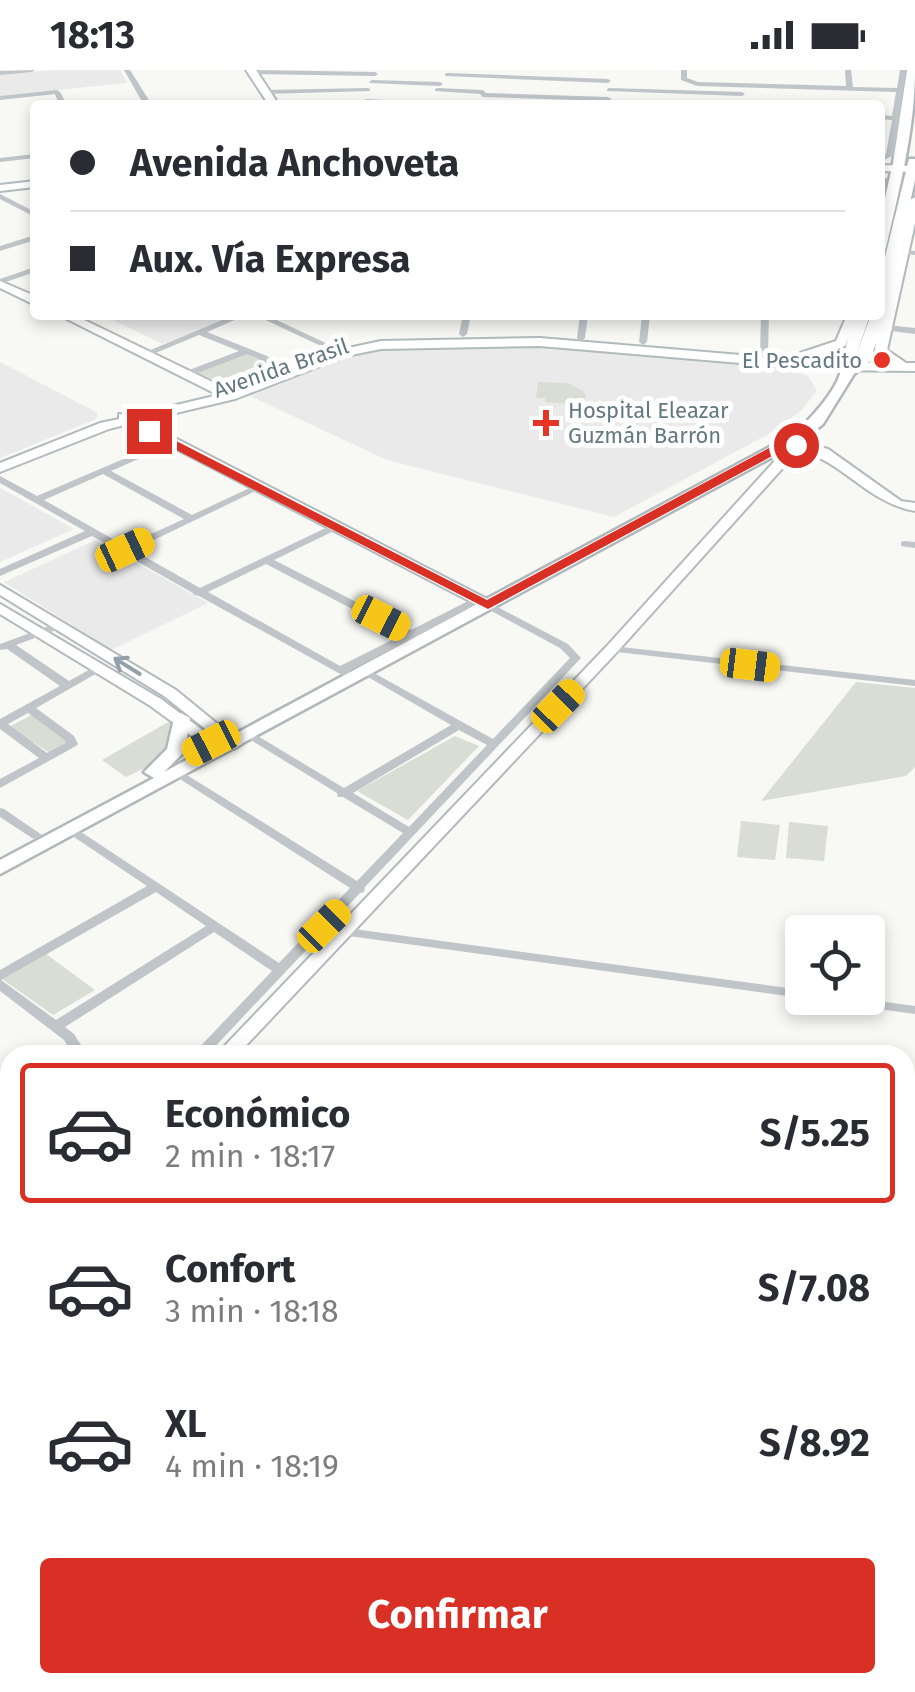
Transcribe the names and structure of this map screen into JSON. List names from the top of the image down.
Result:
{
  "streets": {
    "main road": ["Avenida Brasil"]
  },
  "places": {
    "other": ["El Pescadito"],
    "health": ["Hospital Eleazar Guzmán Barrón"]
  },
  "page": {
    "status": "18:13",
    "banner": ["Avenida Anchoveta", "Aux. Vía Expresa"],
    "list": [
      {
        "name": "Económico",
        "note": "2 min · 18:17",
        "value": "S/5.25"
      },
      {
        "name": "Confort",
        "note": "3 min · 18:18",
        "value": "S/7.08"
      },
      {
        "name": "XL",
        "note": "4 min · 18:19",
        "value": "S/8.92"
      }
    ],
    "buttons": "Confirmar"
  }
}
